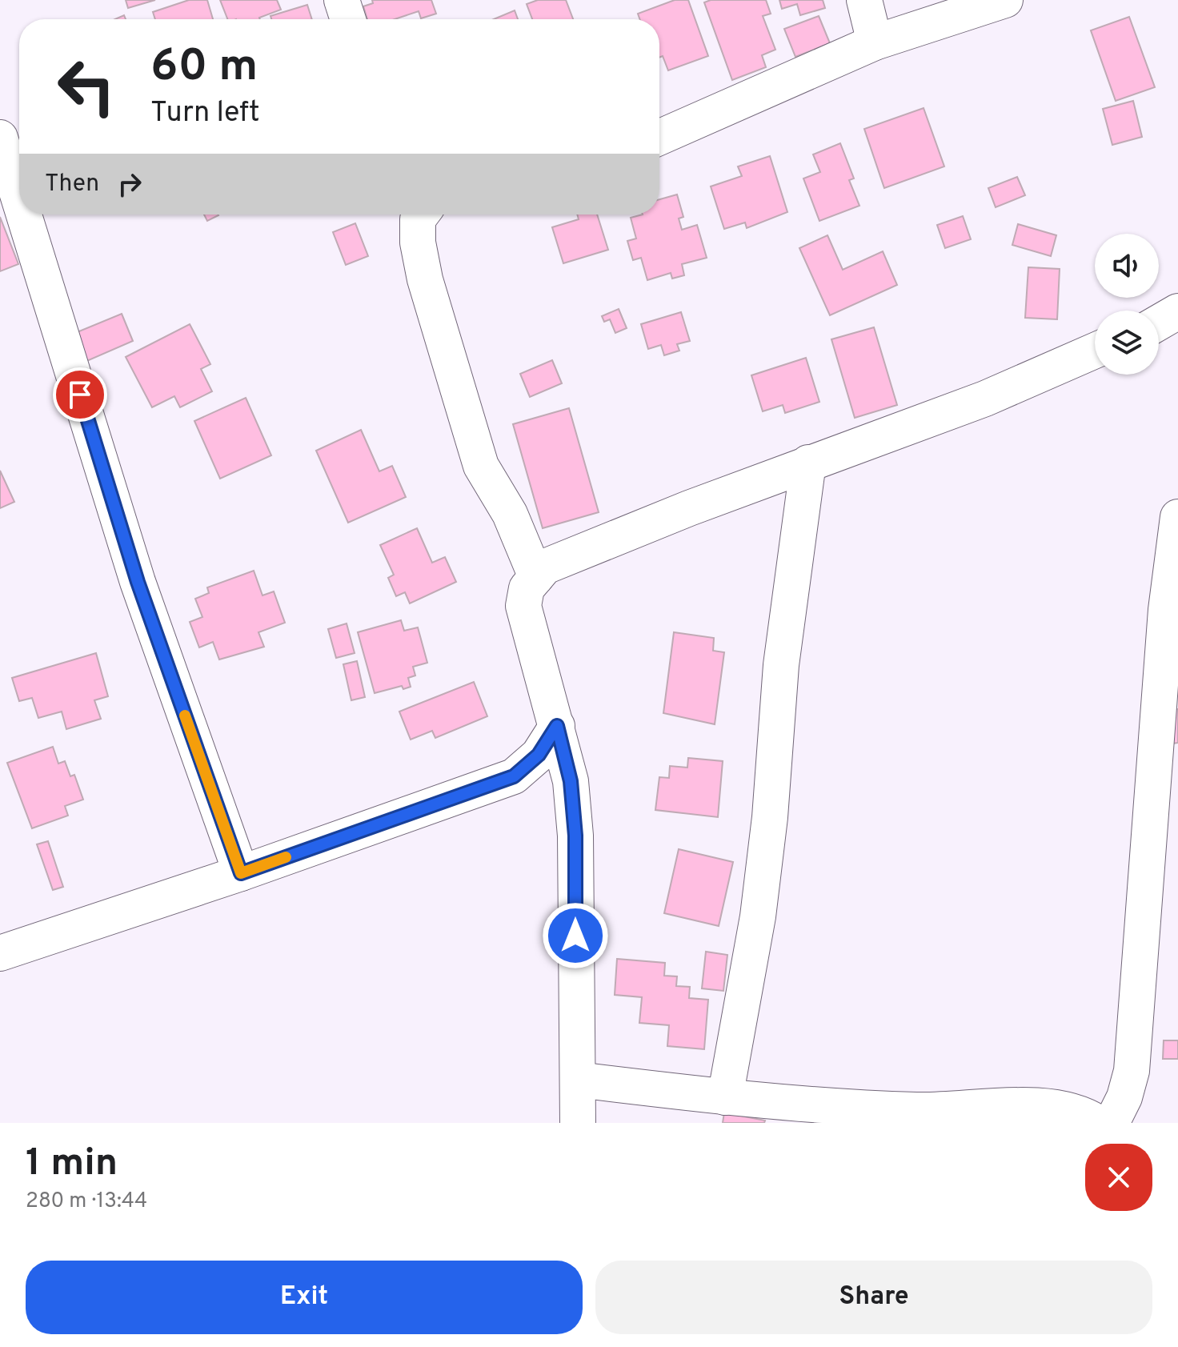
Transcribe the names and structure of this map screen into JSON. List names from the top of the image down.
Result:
{
  "page": {
    "turn": ["60 m", "Turn left"],
    "then": "Then",
    "heading": ["1 min", "280 m · 13:44"],
    "buttons": ["Exit", "Share"]
  }
}
